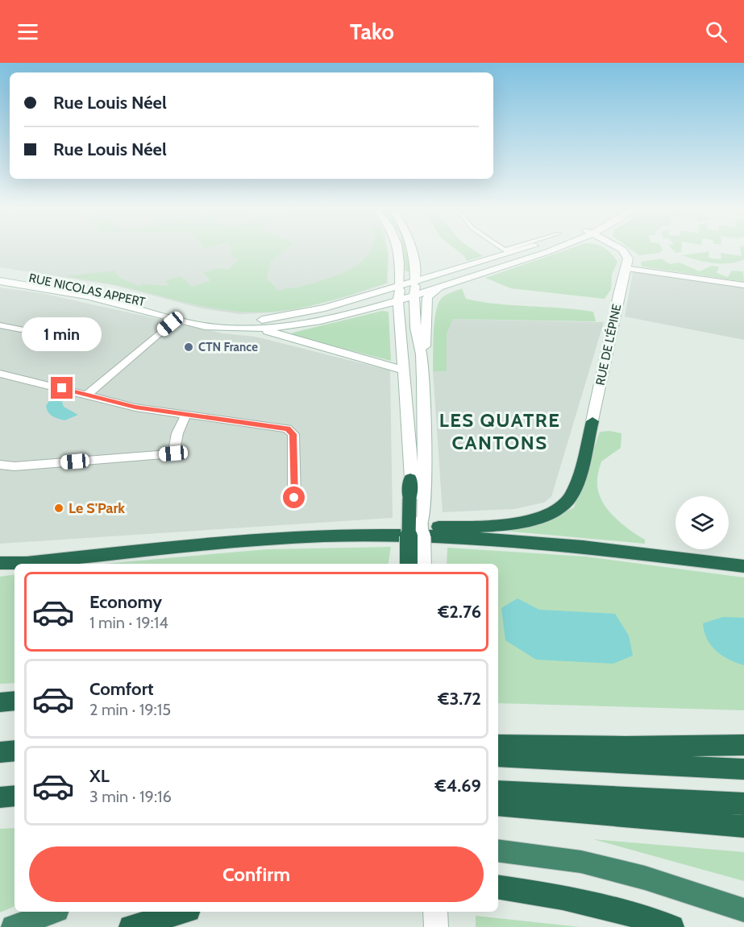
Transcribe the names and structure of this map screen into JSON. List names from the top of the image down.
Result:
{
  "streets": {
    "main road": ["RUE NICOLAS APPERT", "RUE DE L'ÉPINE"]
  },
  "districts": ["LES QUATRE CANTONS"],
  "places": ["CTN France", "Le S'Park"],
  "page": {
    "header": "Tako",
    "banner": ["Rue Louis Néel", "Rue Louis Néel"],
    "bubble": "1 min",
    "list": [
      {
        "name": "Economy",
        "note": "1 min · 19:14",
        "value": "€2.76"
      },
      {
        "name": "Comfort",
        "note": "2 min · 19:15",
        "value": "€3.72"
      },
      {
        "name": "XL",
        "note": "3 min · 19:16",
        "value": "€4.69"
      }
    ],
    "buttons": "Confirm"
  }
}
